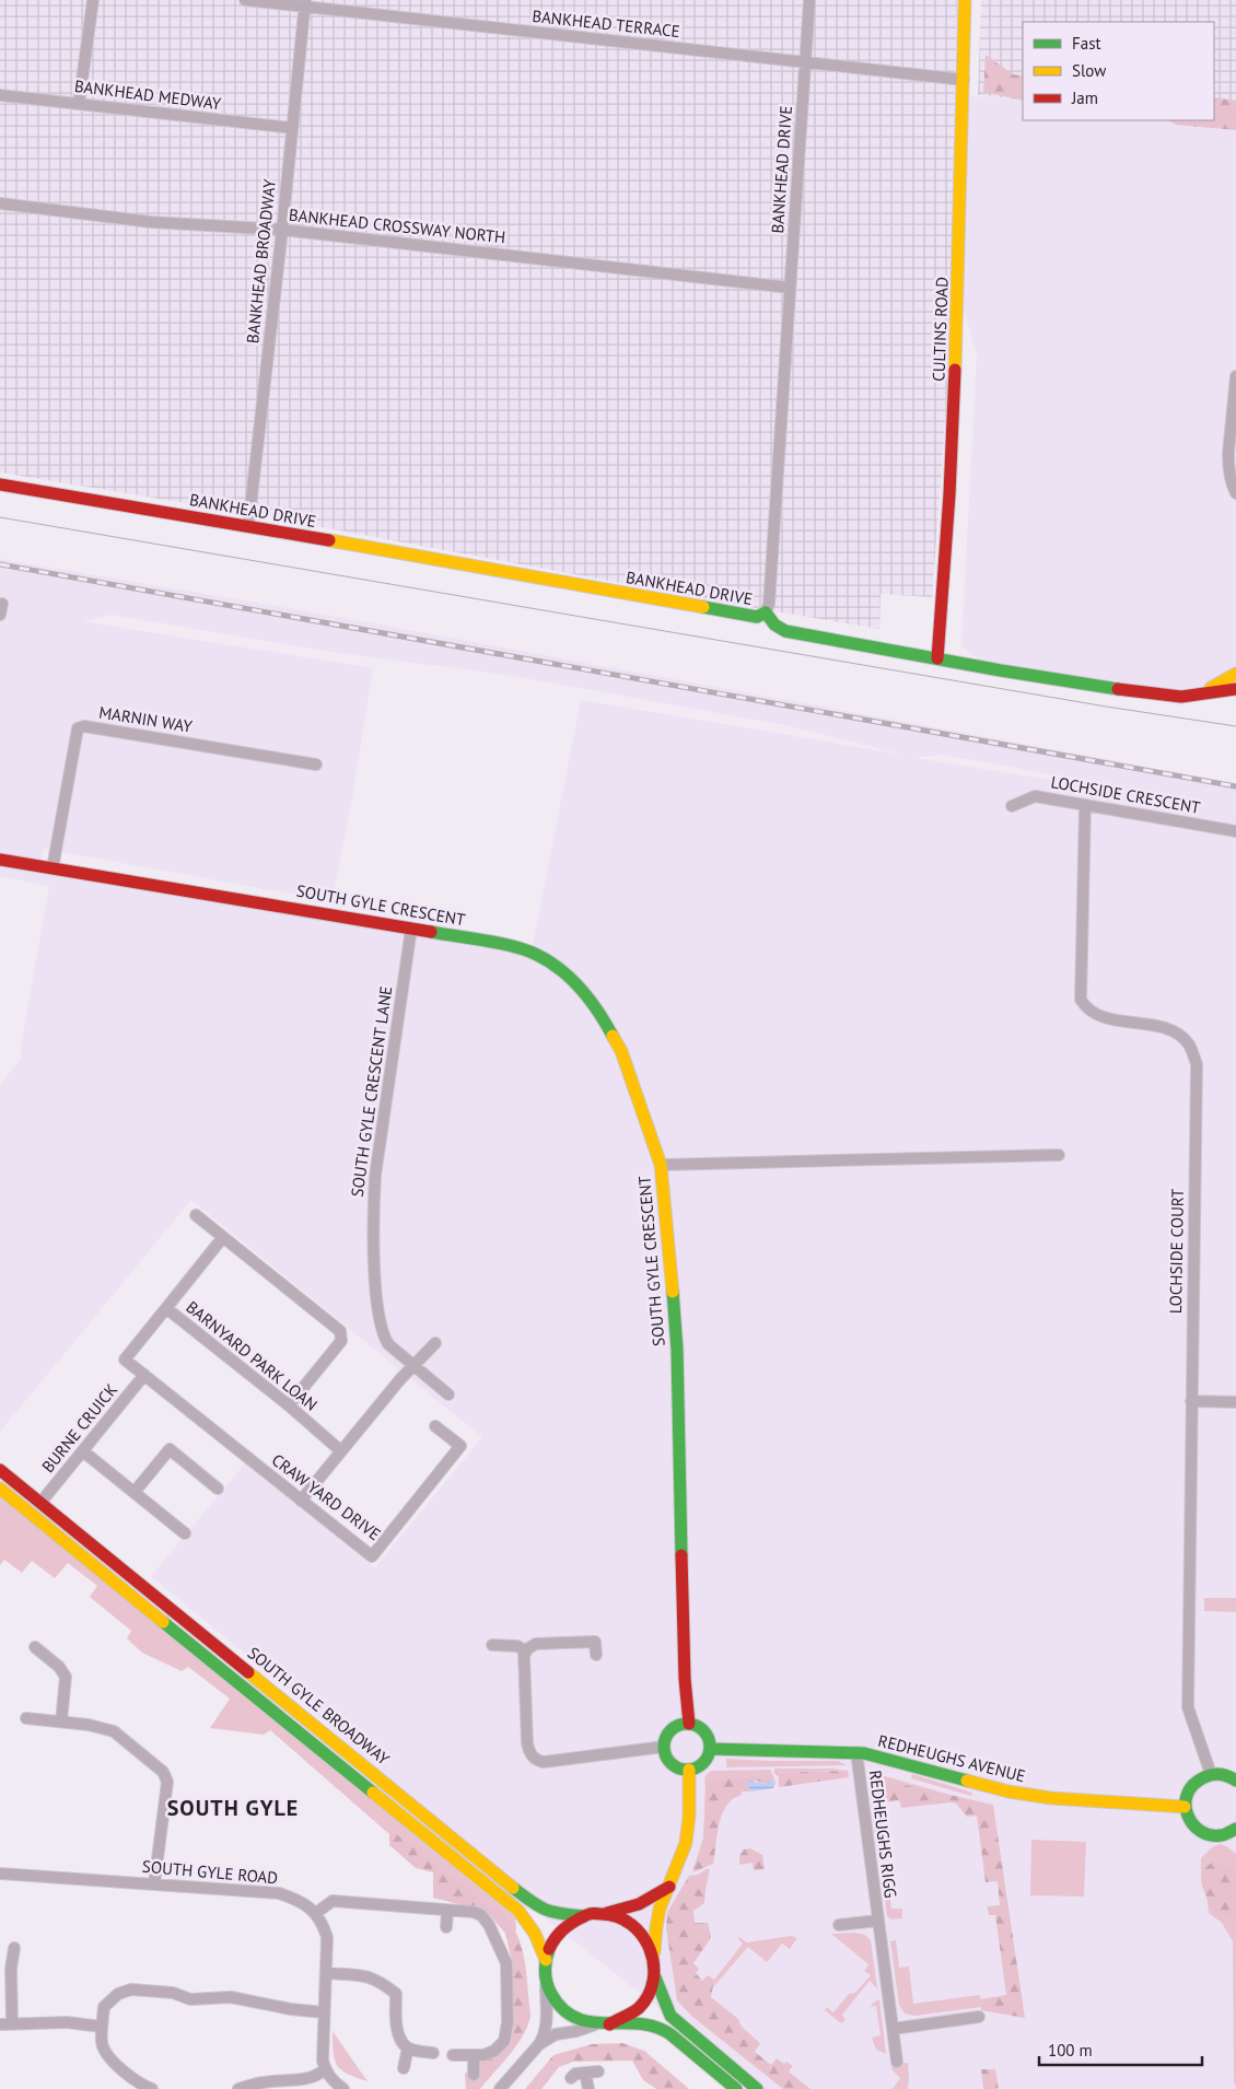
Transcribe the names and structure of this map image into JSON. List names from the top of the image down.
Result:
{
  "streets": {
    "street": [
      "BANKHEAD TERRACE",
      "BANKHEAD MEDWAY",
      "BANKHEAD DRIVE",
      "BANKHEAD CROSSWAY NORTH",
      "BANKHEAD BROADWAY",
      "CULTINS ROAD",
      "MARNIN WAY",
      "LOCHSIDE CRESCENT",
      "SOUTH GYLE CRESCENT",
      "SOUTH GYLE CRESCENT LANE",
      "LOCHSIDE COURT",
      "BARNYARD PARK LOAN",
      "BURNE CRUICK",
      "CRAW YARD DRIVE",
      "SOUTH GYLE BROADWAY",
      "REDHEUGHS AVENUE",
      "REDHEUGHS RIGG",
      "SOUTH GYLE ROAD"
    ]
  },
  "crossings": [
    ["BANKHEAD TERRACE", "BANKHEAD DRIVE"],
    ["BANKHEAD TERRACE", "BANKHEAD BROADWAY"],
    ["BANKHEAD TERRACE", "CULTINS ROAD"],
    ["BANKHEAD MEDWAY", "BANKHEAD BROADWAY"],
    ["BANKHEAD DRIVE", "BANKHEAD CROSSWAY NORTH"],
    ["BANKHEAD DRIVE", "BANKHEAD BROADWAY"],
    ["BANKHEAD CROSSWAY NORTH", "BANKHEAD BROADWAY"],
    ["MARNIN WAY", "SOUTH GYLE CRESCENT"],
    ["LOCHSIDE CRESCENT", "LOCHSIDE COURT"],
    ["SOUTH GYLE CRESCENT", "SOUTH GYLE CRESCENT LANE"],
    ["SOUTH GYLE CRESCENT", "REDHEUGHS AVENUE"],
    ["BARNYARD PARK LOAN", "CRAW YARD DRIVE"],
    ["BURNE CRUICK", "CRAW YARD DRIVE"],
    ["BURNE CRUICK", "SOUTH GYLE BROADWAY"],
    ["REDHEUGHS AVENUE", "REDHEUGHS RIGG"]
  ],
  "districts": ["SOUTH GYLE"],
  "legend": ["Fast", "Slow", "Jam"],
  "scale_bar": "100 m"
}
